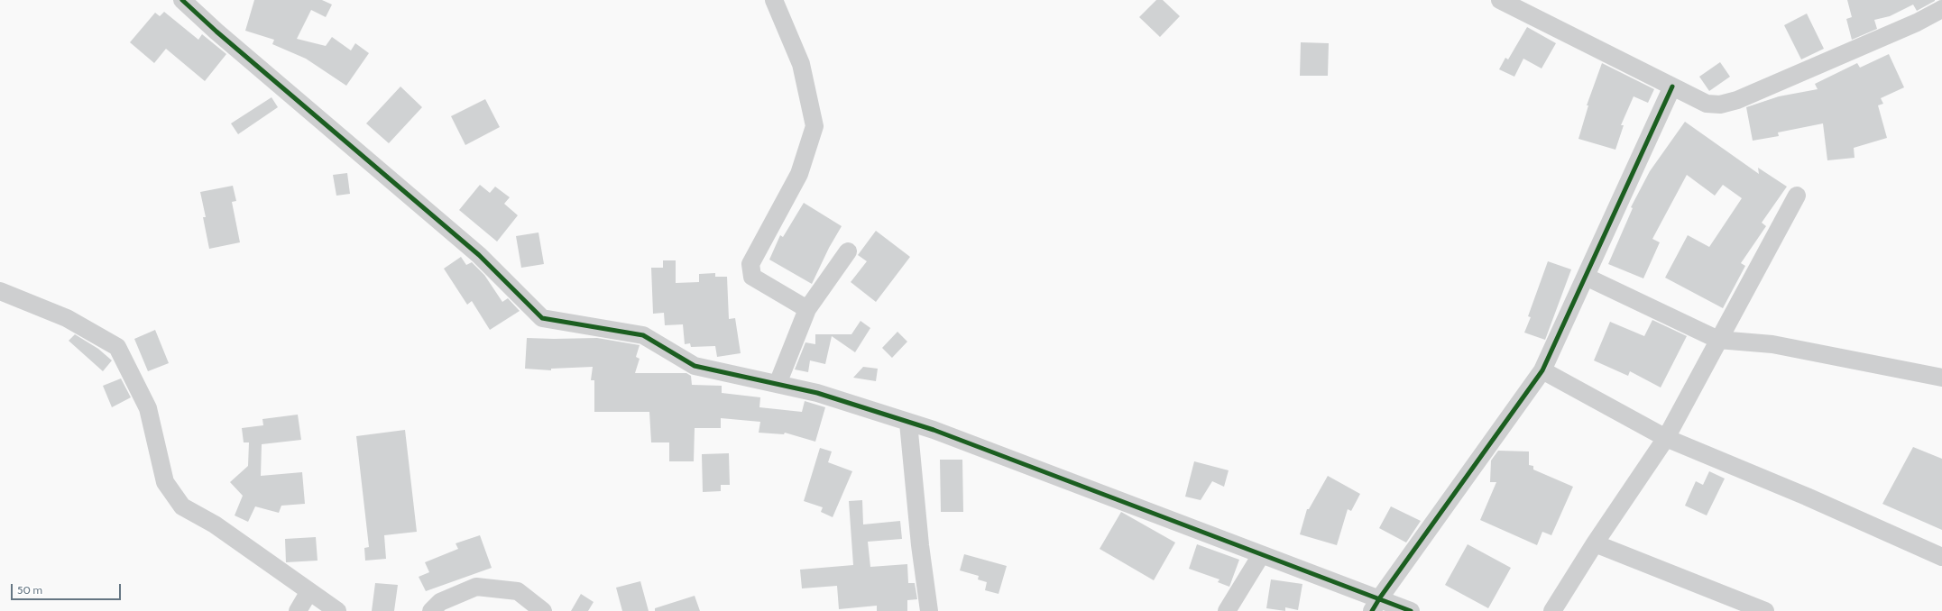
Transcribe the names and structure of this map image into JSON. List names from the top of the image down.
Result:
{
  "scale_bar": "50 m"
}
